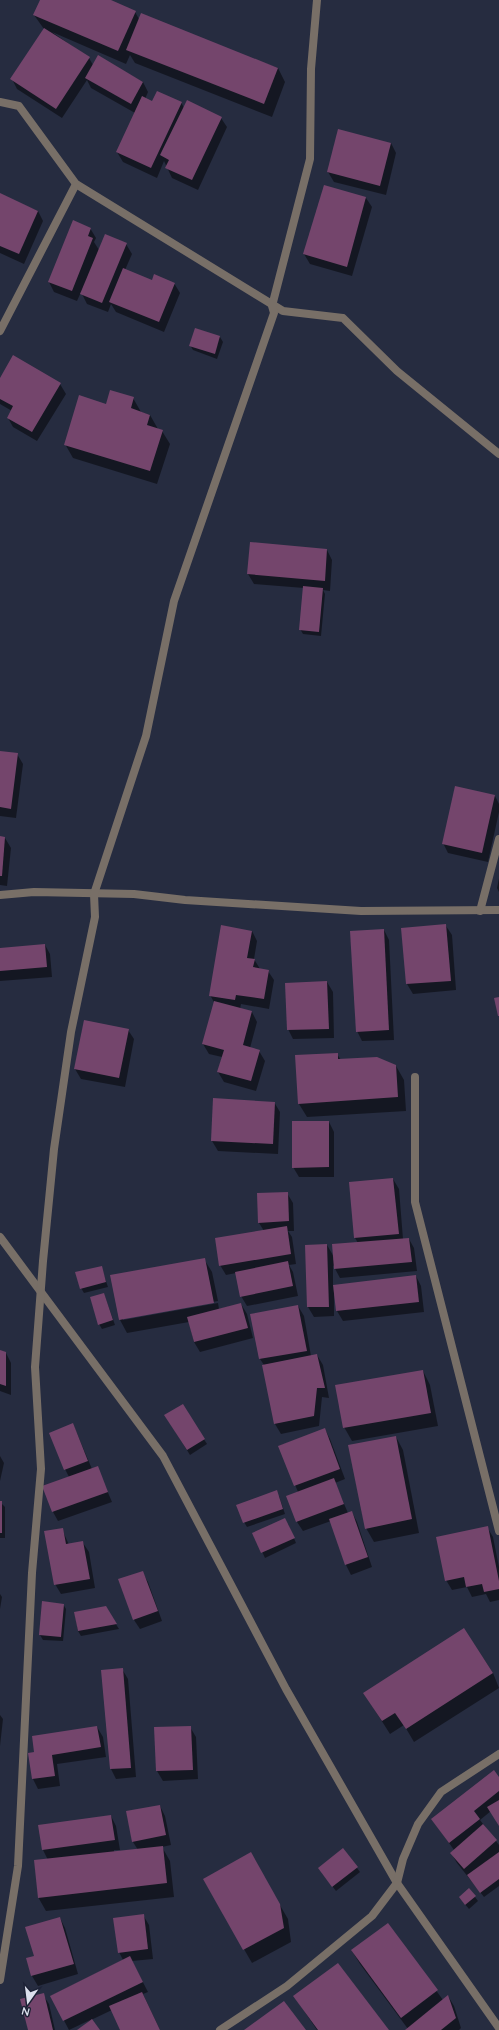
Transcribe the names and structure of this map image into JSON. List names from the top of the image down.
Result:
{
  "north": "bottom"
}
